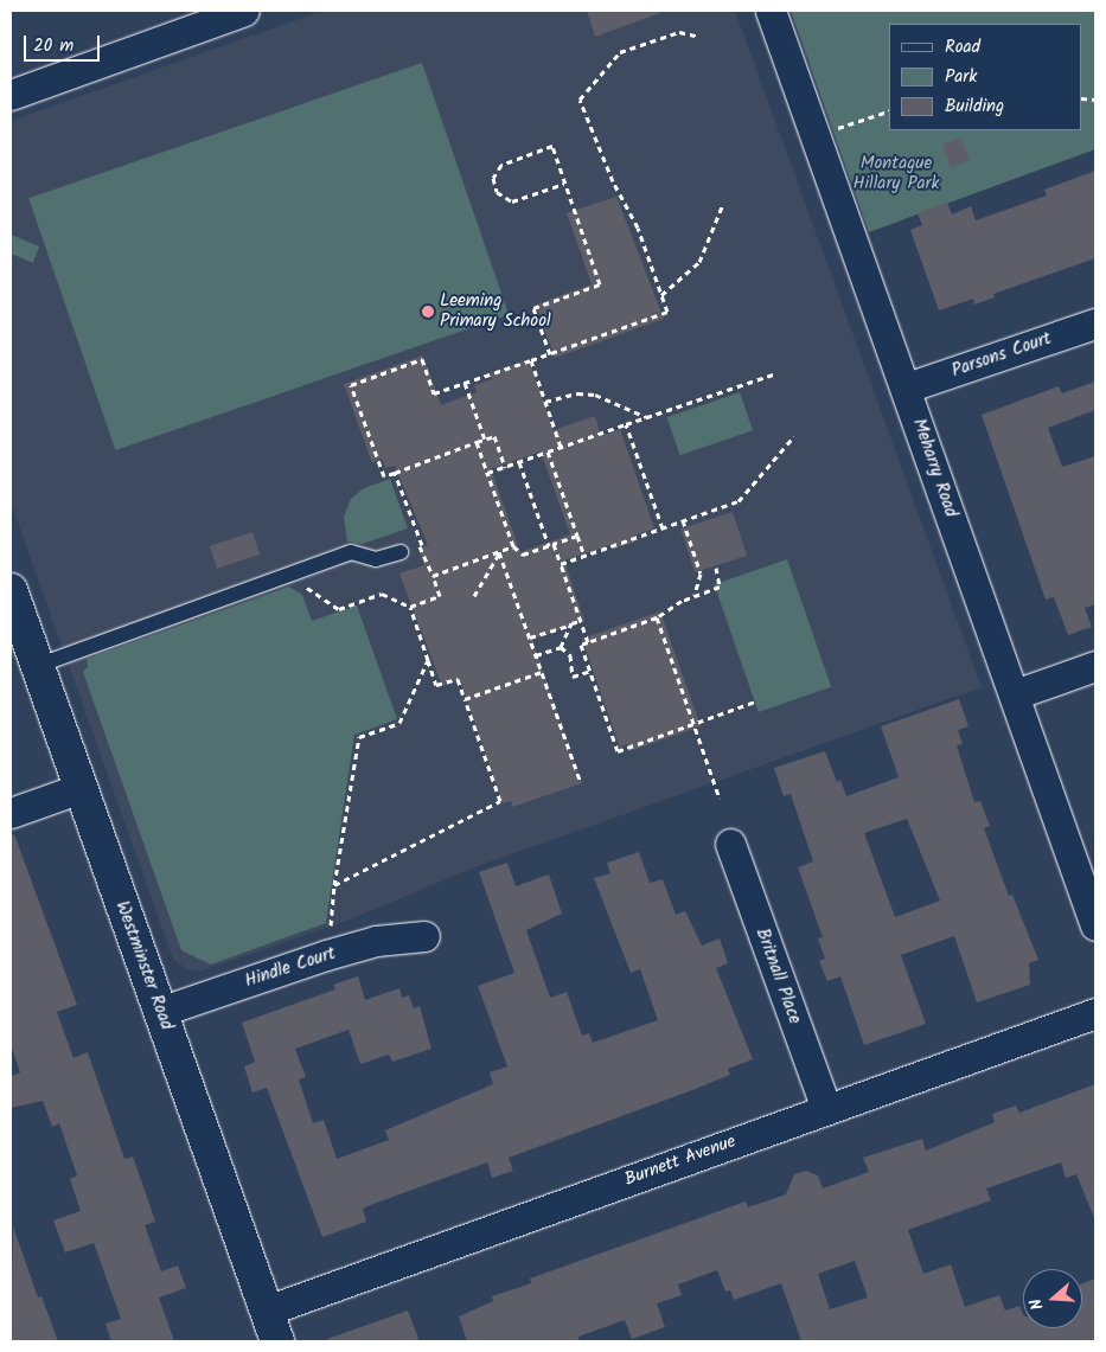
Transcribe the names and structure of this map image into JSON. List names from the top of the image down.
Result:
{
  "streets": {
    "main road": ["Westminster Road"],
    "street": [
      "Parsons Court",
      "Meharry Road",
      "Hindle Court",
      "Britnall Place",
      "Burnett Avenue"
    ]
  },
  "crossings": [
    ["Parsons Court", "Meharry Road"],
    ["Westminster Road", "Hindle Court"],
    ["Westminster Road", "Burnett Avenue"],
    ["Britnall Place", "Burnett Avenue"]
  ],
  "parks": ["Montague Hillary Park"],
  "places": ["Leeming Primary School"],
  "legend": ["Road", "Park", "Building"],
  "scale_bar": "20 m",
  "north": "left"
}
